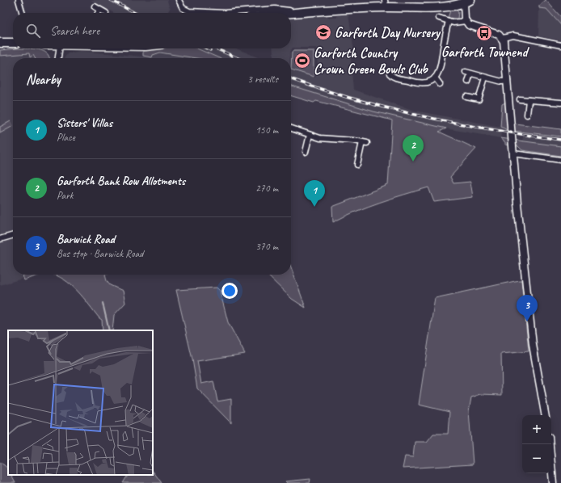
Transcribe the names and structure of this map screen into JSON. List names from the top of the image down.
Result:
{
  "places": {
    "school or university": ["Garforth Day Nursery"],
    "bus stop": ["Garforth Townend"],
    "sports": ["Garforth Country Crown Green Bowls Club"]
  },
  "page": {
    "search": "Search here",
    "heading": ["Nearby", "3 results"],
    "list": [
      {
        "mark": "1",
        "name": "Sisters' Villas",
        "note": "Place",
        "value": "150 m"
      },
      {
        "mark": "2",
        "name": "Garforth Bank Row Allotments",
        "note": "Park",
        "value": "270 m"
      },
      {
        "mark": "3",
        "name": "Barwick Road",
        "note": "Bus stop · Barwick Road",
        "value": "370 m"
      }
    ],
    "pins": ["2", "1", "3"],
    "map_buttons": ["+", "−"]
  }
}
